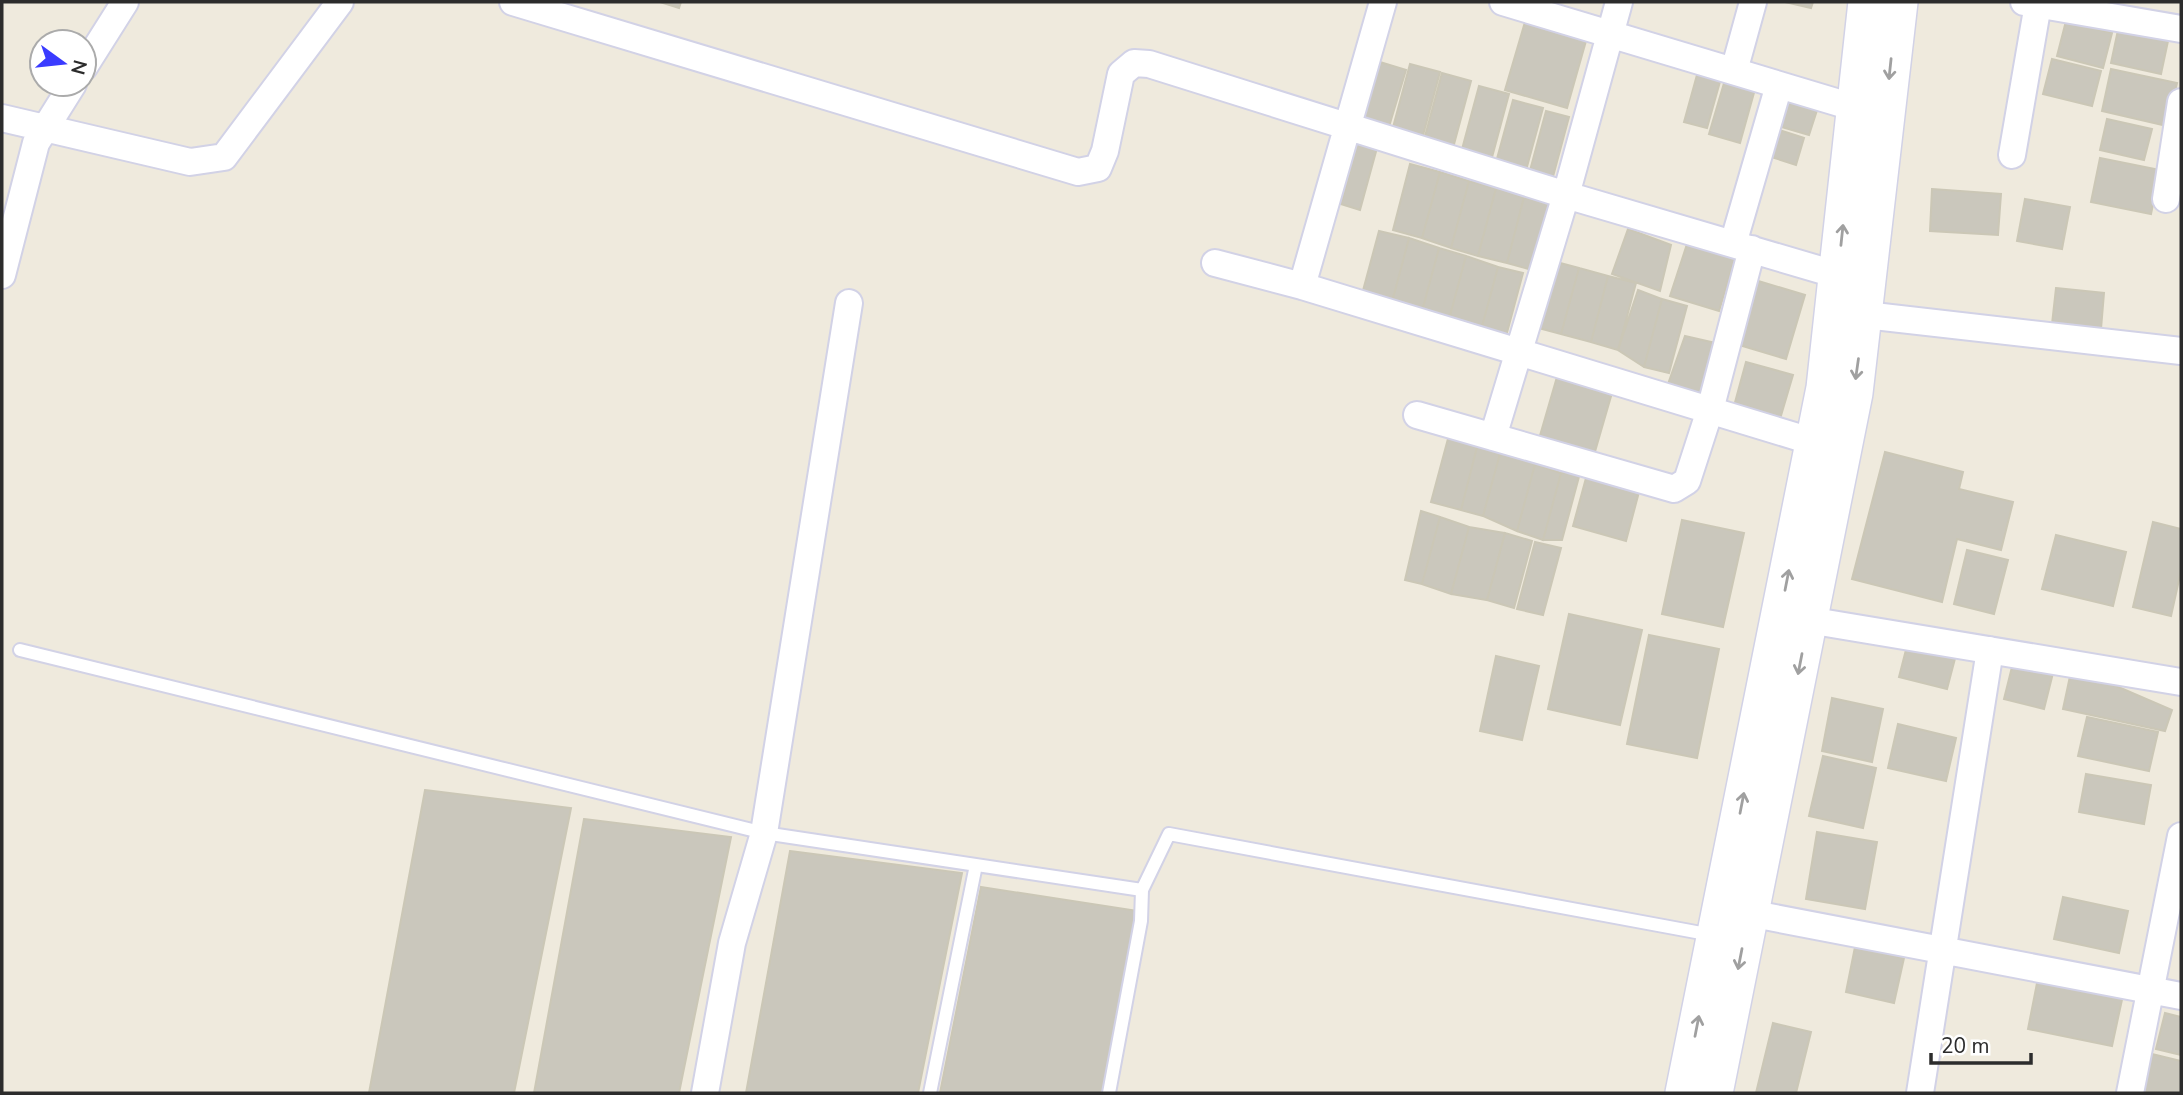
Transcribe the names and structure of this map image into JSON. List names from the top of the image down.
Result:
{
  "scale_bar": "20 m",
  "north": "right"
}
